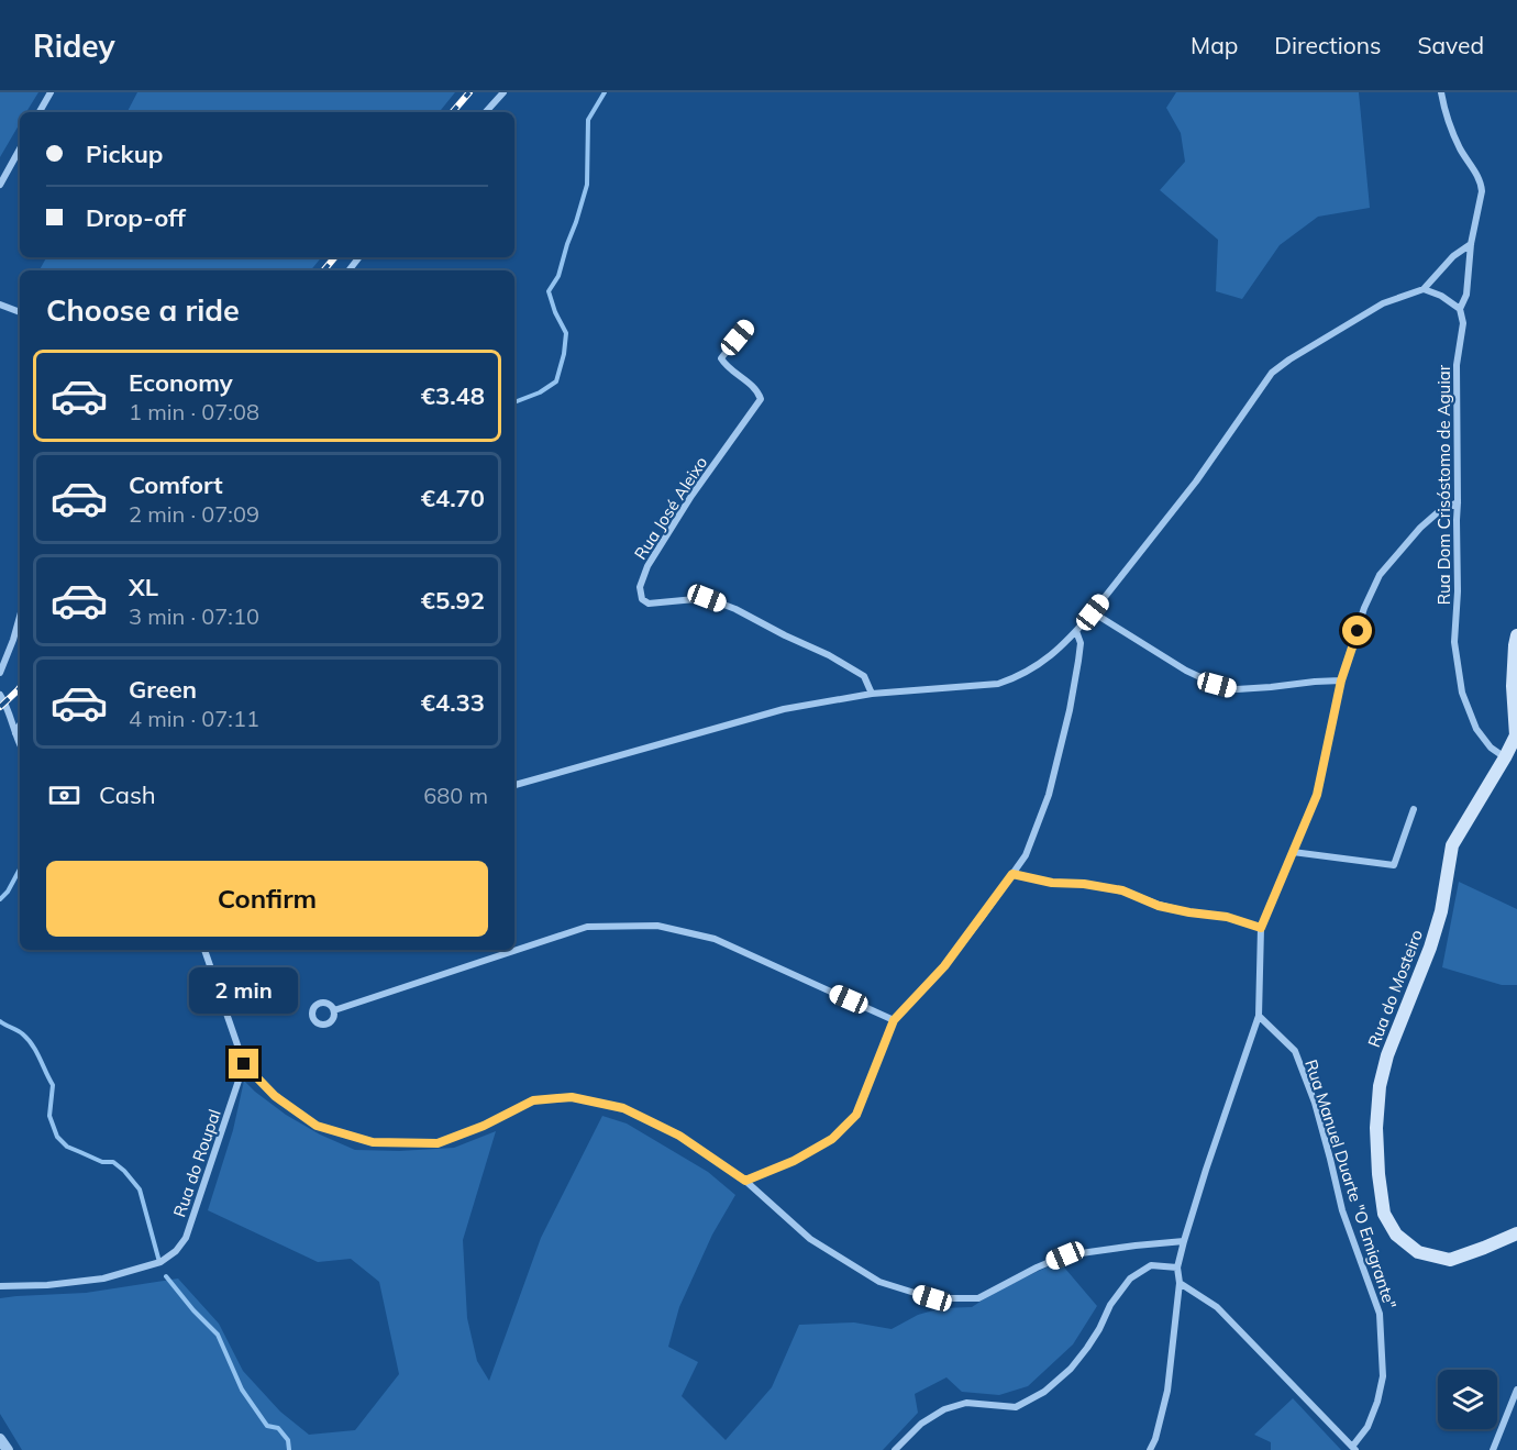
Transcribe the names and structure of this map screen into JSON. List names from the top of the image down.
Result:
{
  "streets": {
    "main road": ["Rua do Mosteiro"],
    "street": [
      "Rua Dom Crisóstomo de Aguiar",
      "Rua José Aleixo",
      "Rua do Roupal",
      "Rua Manuel Duarte \"O Emigrante\""
    ]
  },
  "crossings": [
    ["Rua Dom Crisóstomo de Aguiar", "Rua do Mosteiro"]
  ],
  "page": {
    "header": "Ridey",
    "nav": ["Map", "Directions", "Saved"],
    "banner": ["Pickup", "Drop-off"],
    "heading": "Choose a ride",
    "list": [
      {
        "name": "Economy",
        "note": "1 min · 07:08",
        "value": "€3.48"
      },
      {
        "name": "Comfort",
        "note": "2 min · 07:09",
        "value": "€4.70"
      },
      {
        "name": "XL",
        "note": "3 min · 07:10",
        "value": "€5.92"
      },
      {
        "name": "Green",
        "note": "4 min · 07:11",
        "value": "€4.33"
      }
    ],
    "pay": ["Cash", "680 m"],
    "buttons": "Confirm",
    "bubble": "2 min"
  }
}
